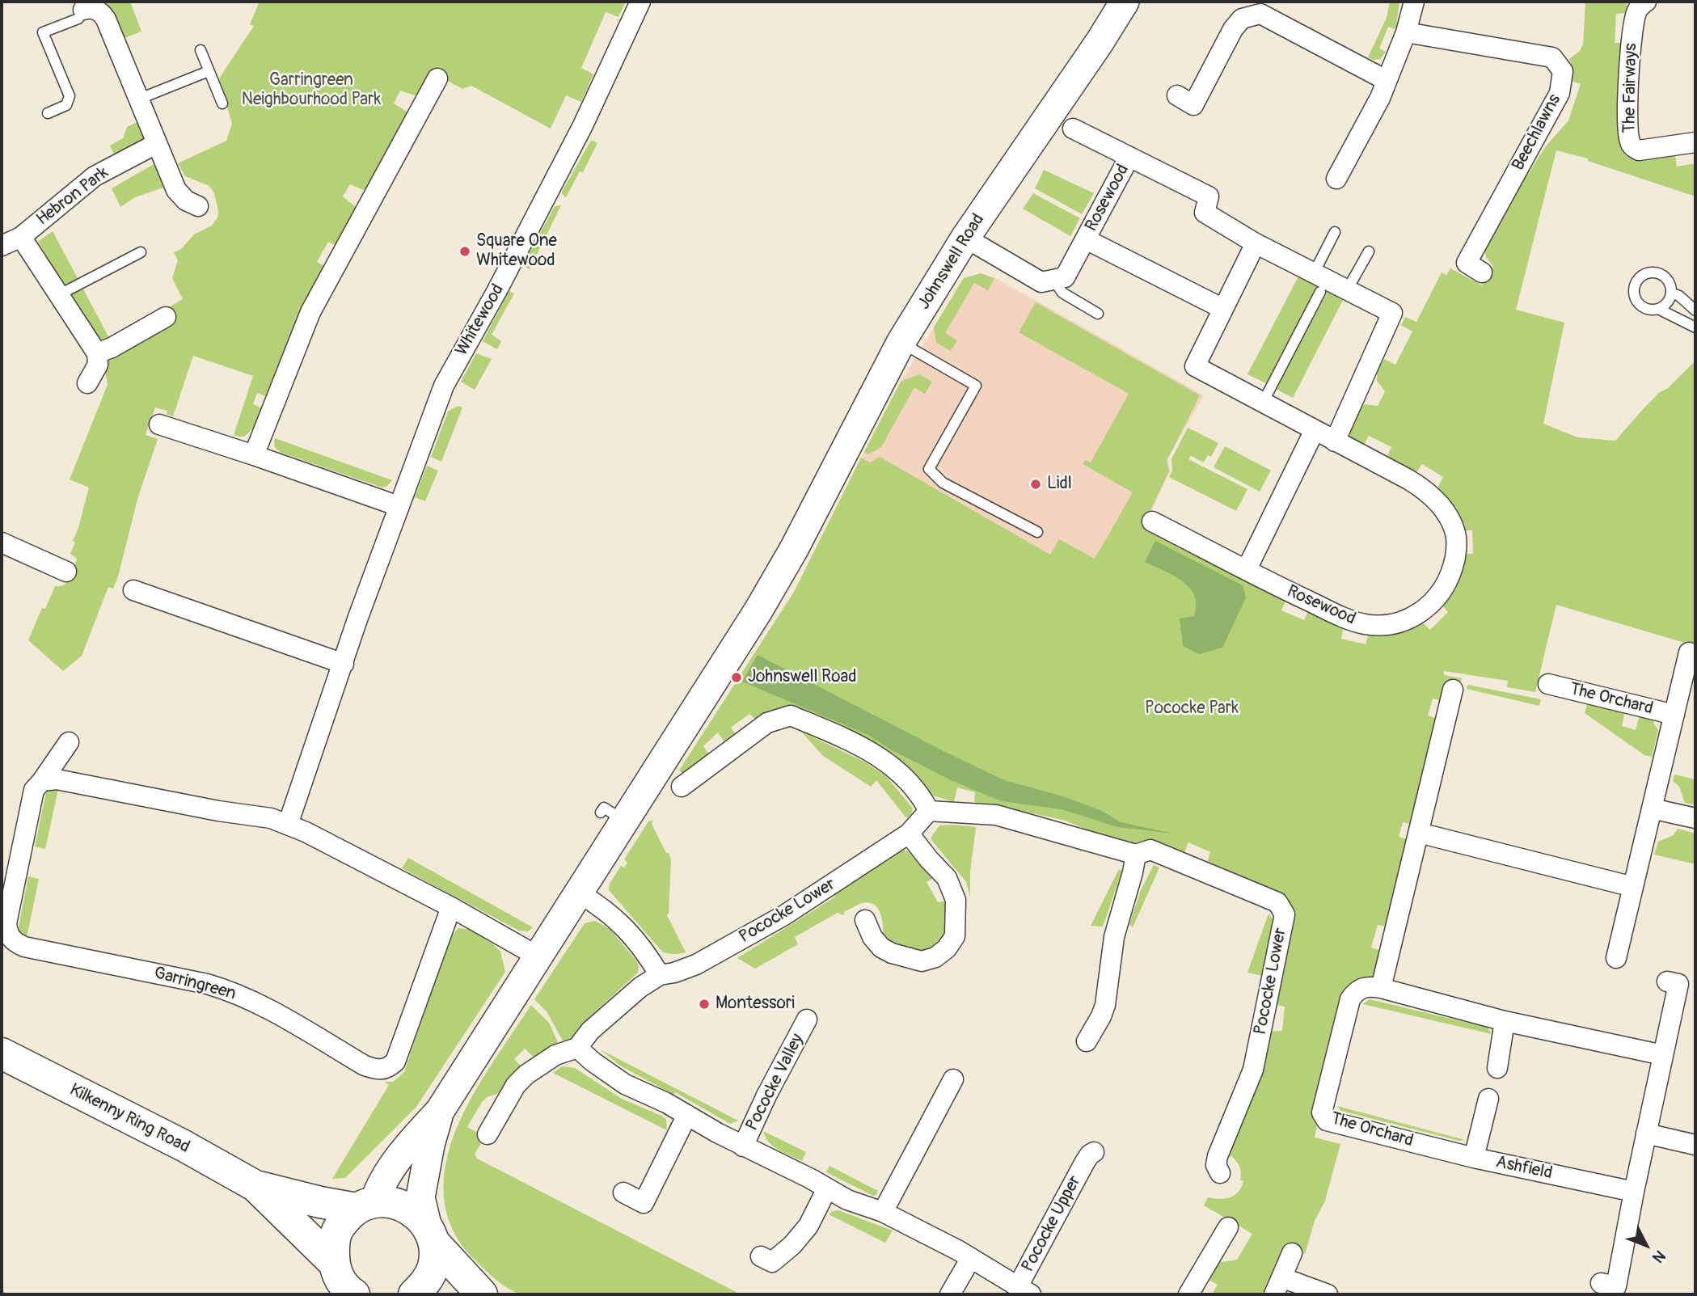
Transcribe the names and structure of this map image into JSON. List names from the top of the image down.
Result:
{
  "streets": {
    "main road": ["Kilkenny Ring Road"],
    "street": [
      "The Fairways",
      "Beechlawns",
      "Hebron Park",
      "Rosewood",
      "Johnswell Road",
      "Whitewood",
      "The Orchard",
      "Pococke Lower",
      "Garringreen",
      "Pococke Valley",
      "Ashfield",
      "Pococke Upper"
    ]
  },
  "crossings": [
    ["Johnswell Road", "Kilkenny Ring Road"],
    ["The Orchard", "Ashfield"],
    ["Pococke Valley", "Pococke Upper"]
  ],
  "parks": ["Garringreen Neighbourhood Park", "Pococke Park"],
  "places": [
    "Square One Whitewood",
    "Lidl",
    "Johnswell Road",
    "Montessori"
  ],
  "north": "bottom right"
}
